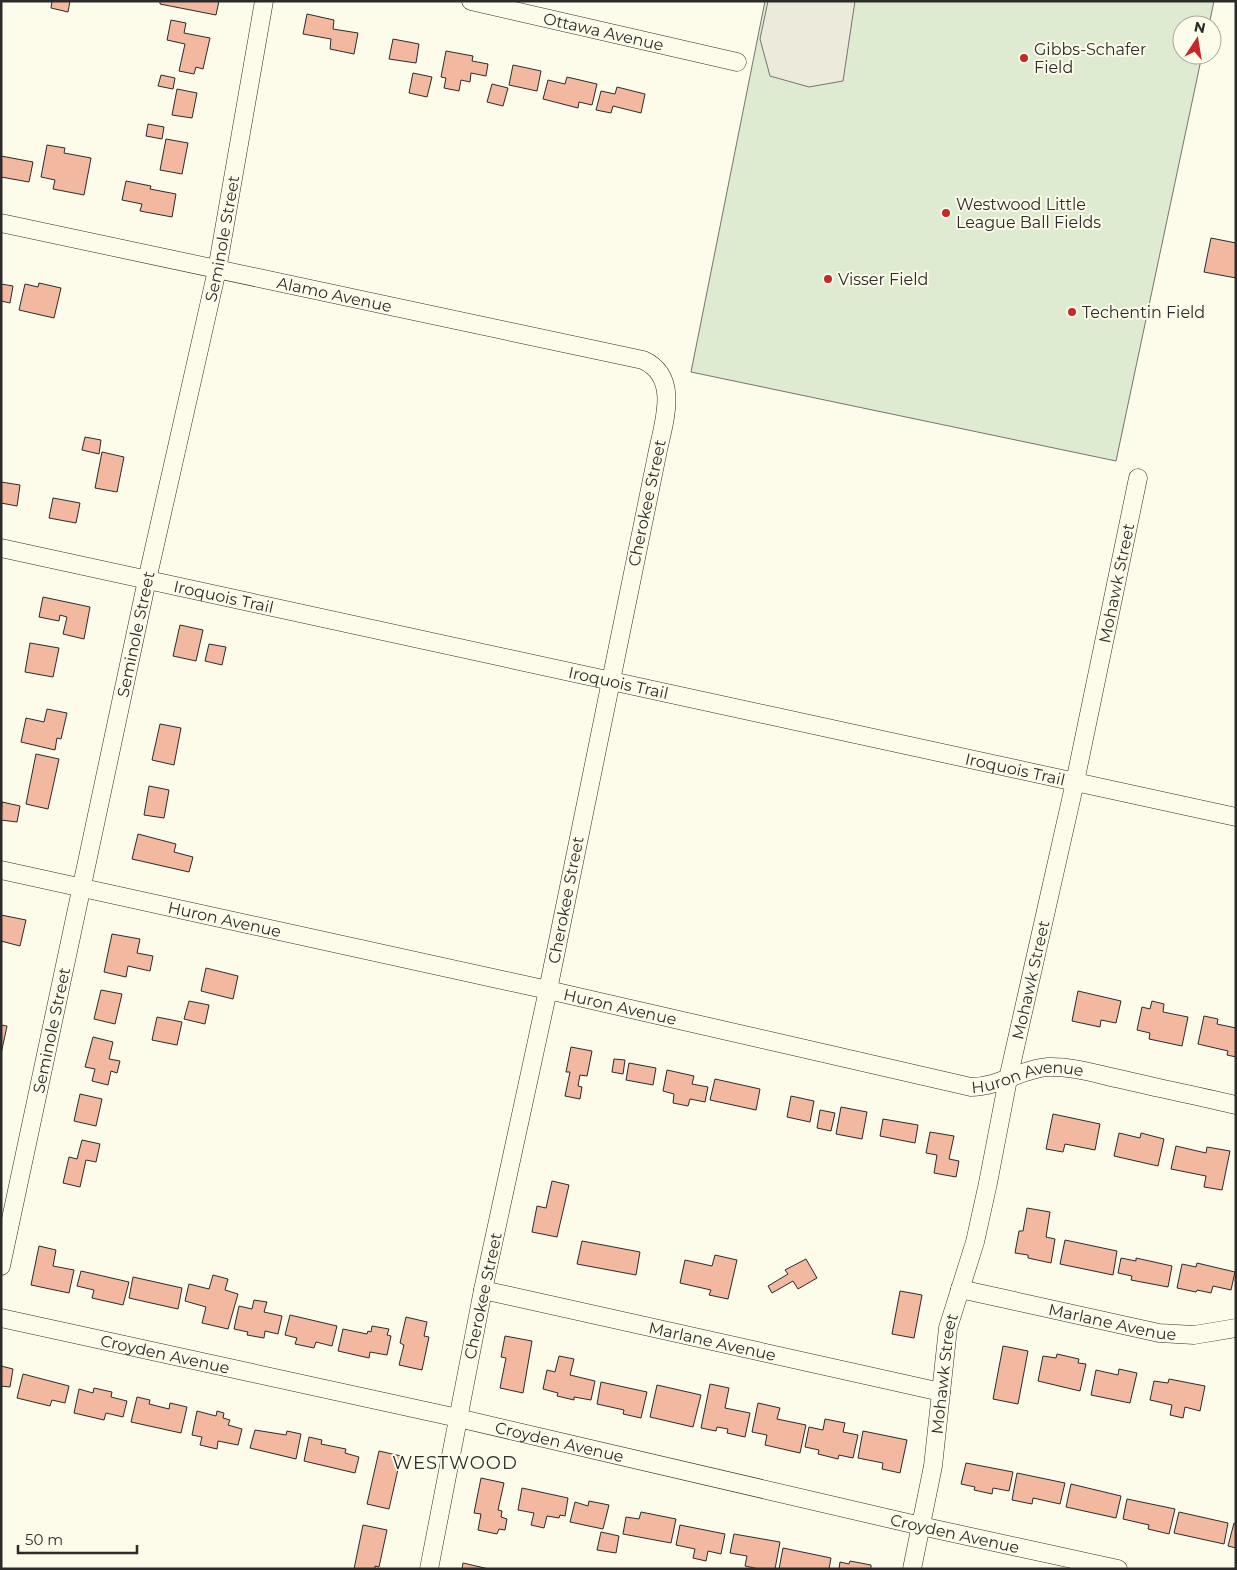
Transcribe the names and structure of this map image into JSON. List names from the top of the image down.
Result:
{
  "streets": {
    "street": [
      "Ottawa Avenue",
      "Seminole Street",
      "Alamo Avenue",
      "Cherokee Street",
      "Mohawk Street",
      "Iroquois Trail",
      "Huron Avenue",
      "Marlane Avenue",
      "Croyden Avenue"
    ]
  },
  "crossings": [
    ["Seminole Street", "Alamo Avenue"],
    ["Seminole Street", "Iroquois Trail"],
    ["Seminole Street", "Huron Avenue"],
    ["Alamo Avenue", "Cherokee Street"],
    ["Cherokee Street", "Iroquois Trail"],
    ["Cherokee Street", "Huron Avenue"],
    ["Cherokee Street", "Marlane Avenue"],
    ["Cherokee Street", "Croyden Avenue"],
    ["Mohawk Street", "Iroquois Trail"],
    ["Mohawk Street", "Huron Avenue"],
    ["Mohawk Street", "Marlane Avenue"],
    ["Mohawk Street", "Croyden Avenue"]
  ],
  "districts": ["WESTWOOD"],
  "places": [
    "Gibbs-Schafer Field",
    "Westwood Little League Ball Fields",
    "Visser Field",
    "Techentin Field"
  ],
  "scale_bar": "50 m",
  "north": "top"
}
